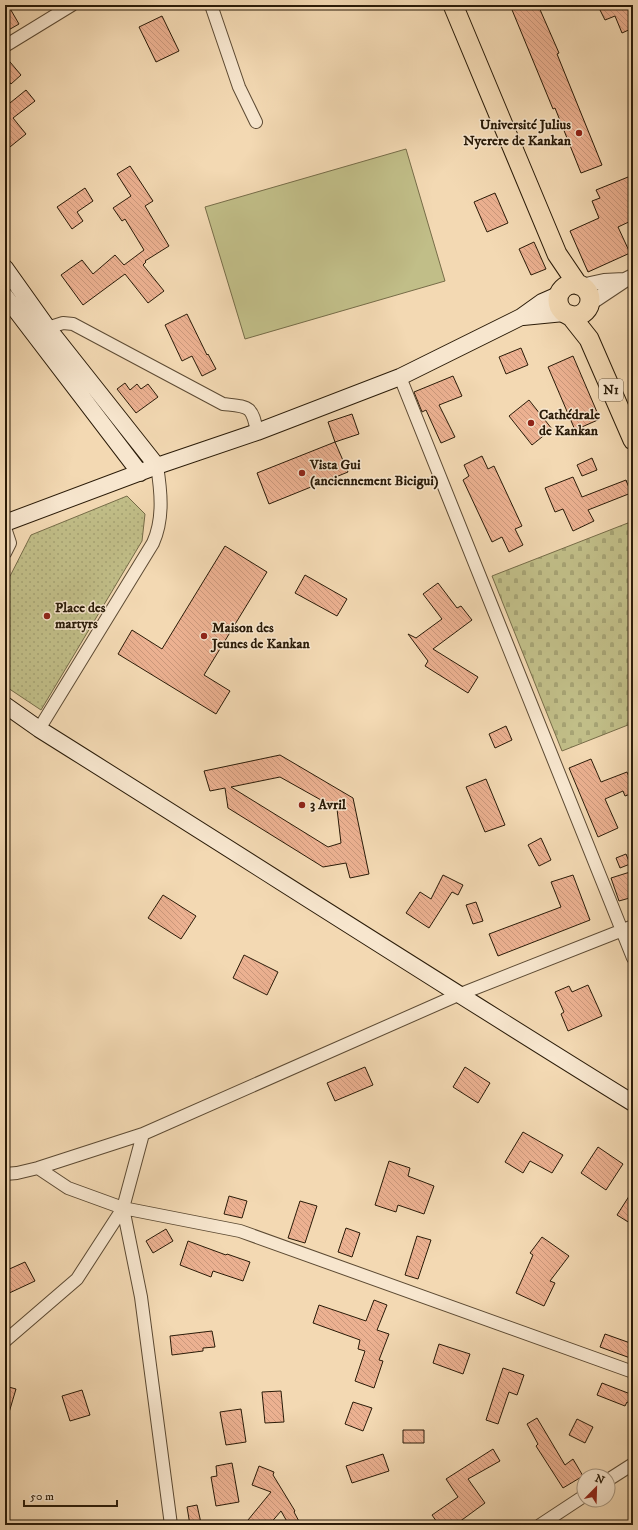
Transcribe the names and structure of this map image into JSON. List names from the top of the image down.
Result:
{
  "streets": {
    "highway": ["N1"]
  },
  "places": [
    "Université Julius Nyerere de Kankan",
    "Cathédrale de Kankan",
    "Vista Gui (anciennement Bicigui)",
    "Place des martyrs",
    "Maison des Jeunes de Kankan",
    "3 Avril"
  ],
  "scale_bar": "50 m",
  "north": "top right"
}
